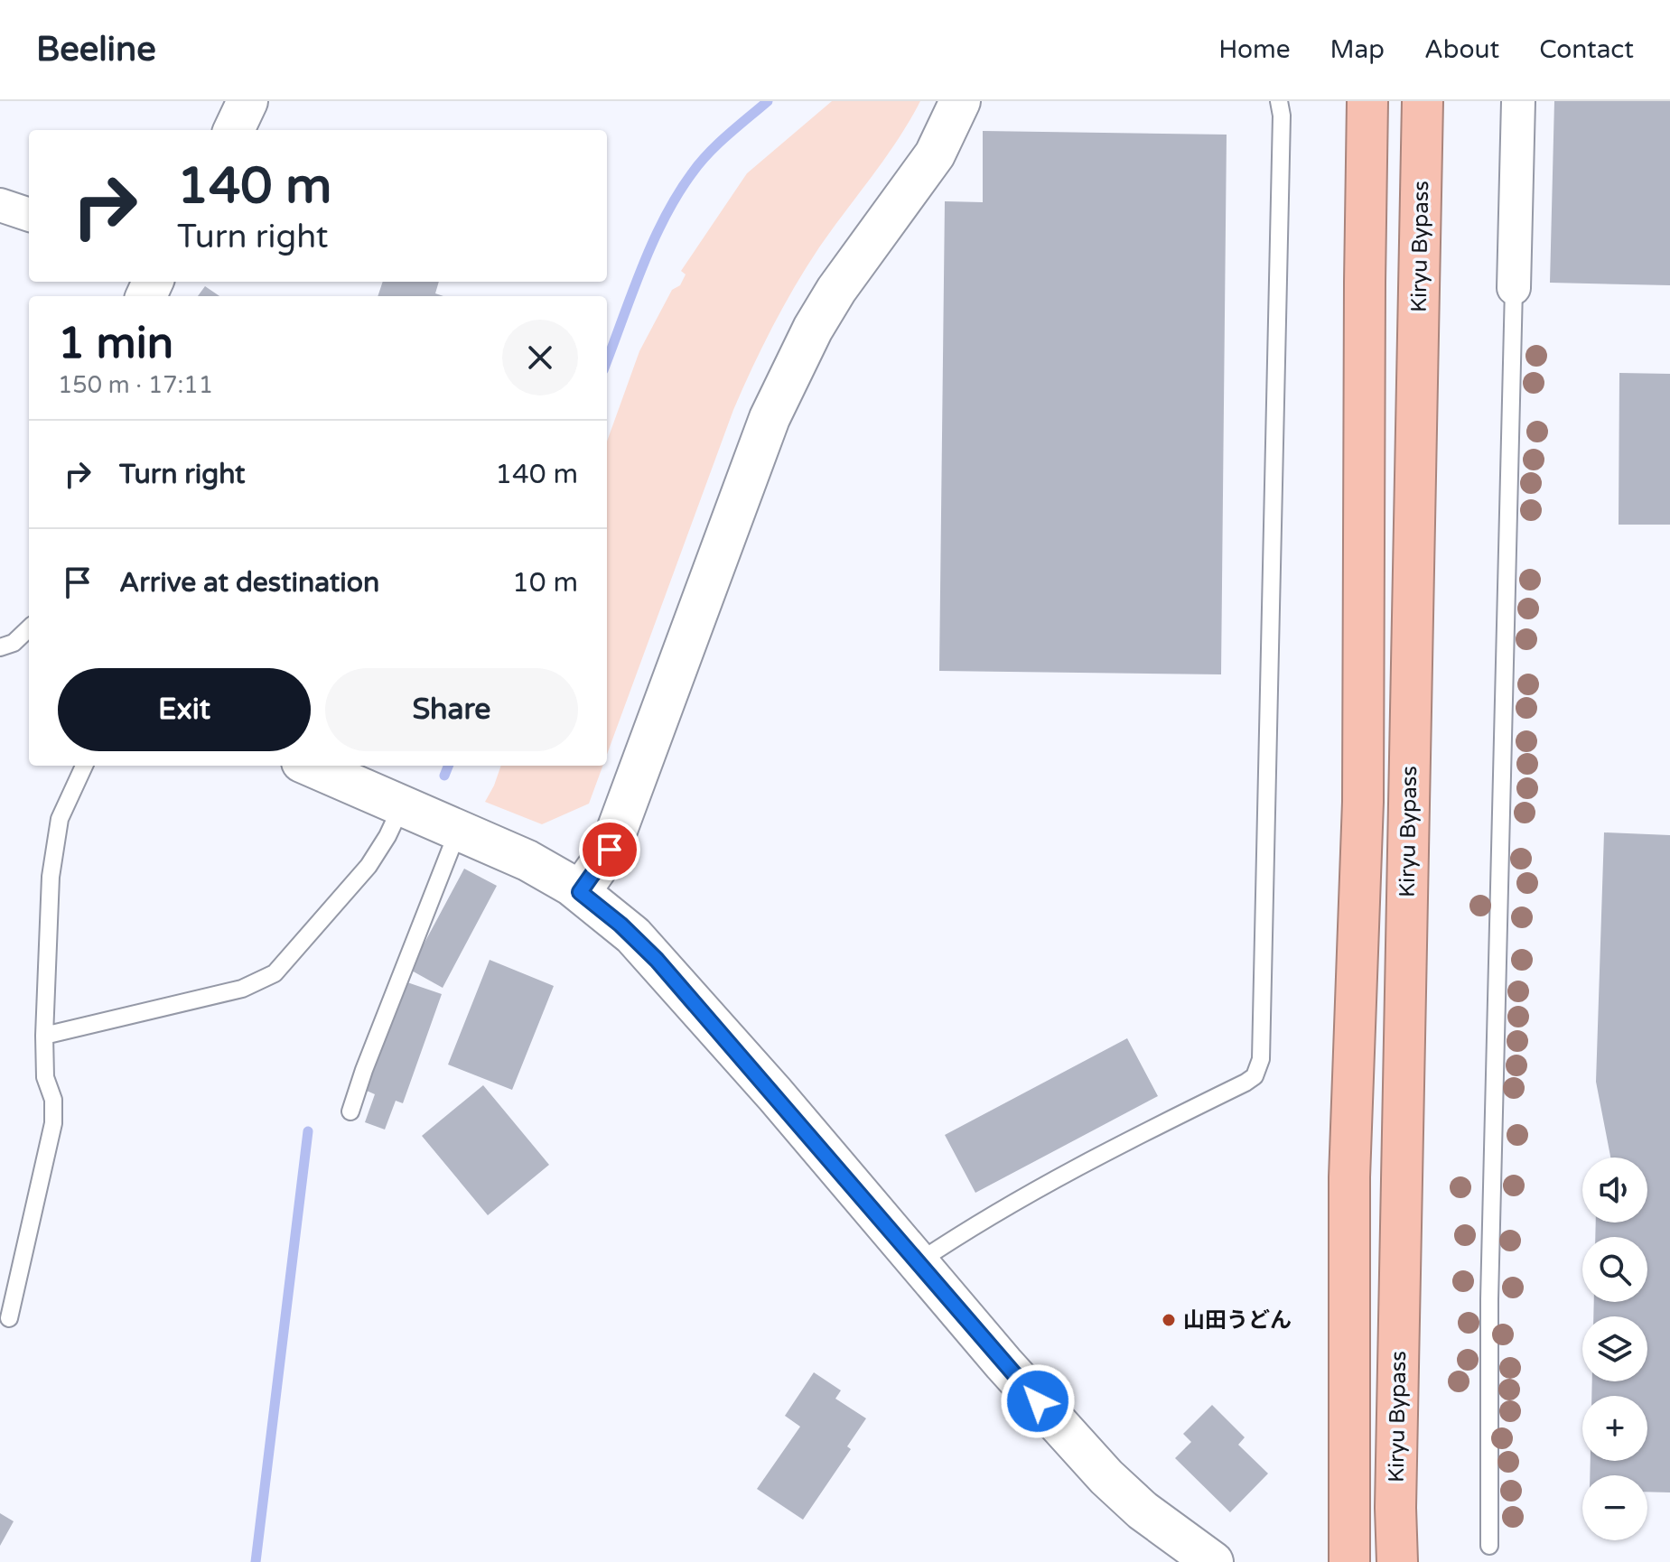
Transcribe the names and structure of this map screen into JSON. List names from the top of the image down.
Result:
{
  "streets": {
    "highway": ["Kiryu Bypass"]
  },
  "places": ["山田うどん"],
  "page": {
    "header": "Beeline",
    "nav": [
      "Home",
      "Map",
      "About",
      "Contact"
    ],
    "turn": ["140 m", "Turn right"],
    "heading": ["1 min", "150 m · 17:11"],
    "list": [
      {
        "name": "Turn right",
        "value": "140 m"
      },
      {
        "name": "Arrive at destination",
        "value": "10 m"
      }
    ],
    "buttons": ["Exit", "Share"],
    "map_buttons": ["+", "−"]
  }
}
